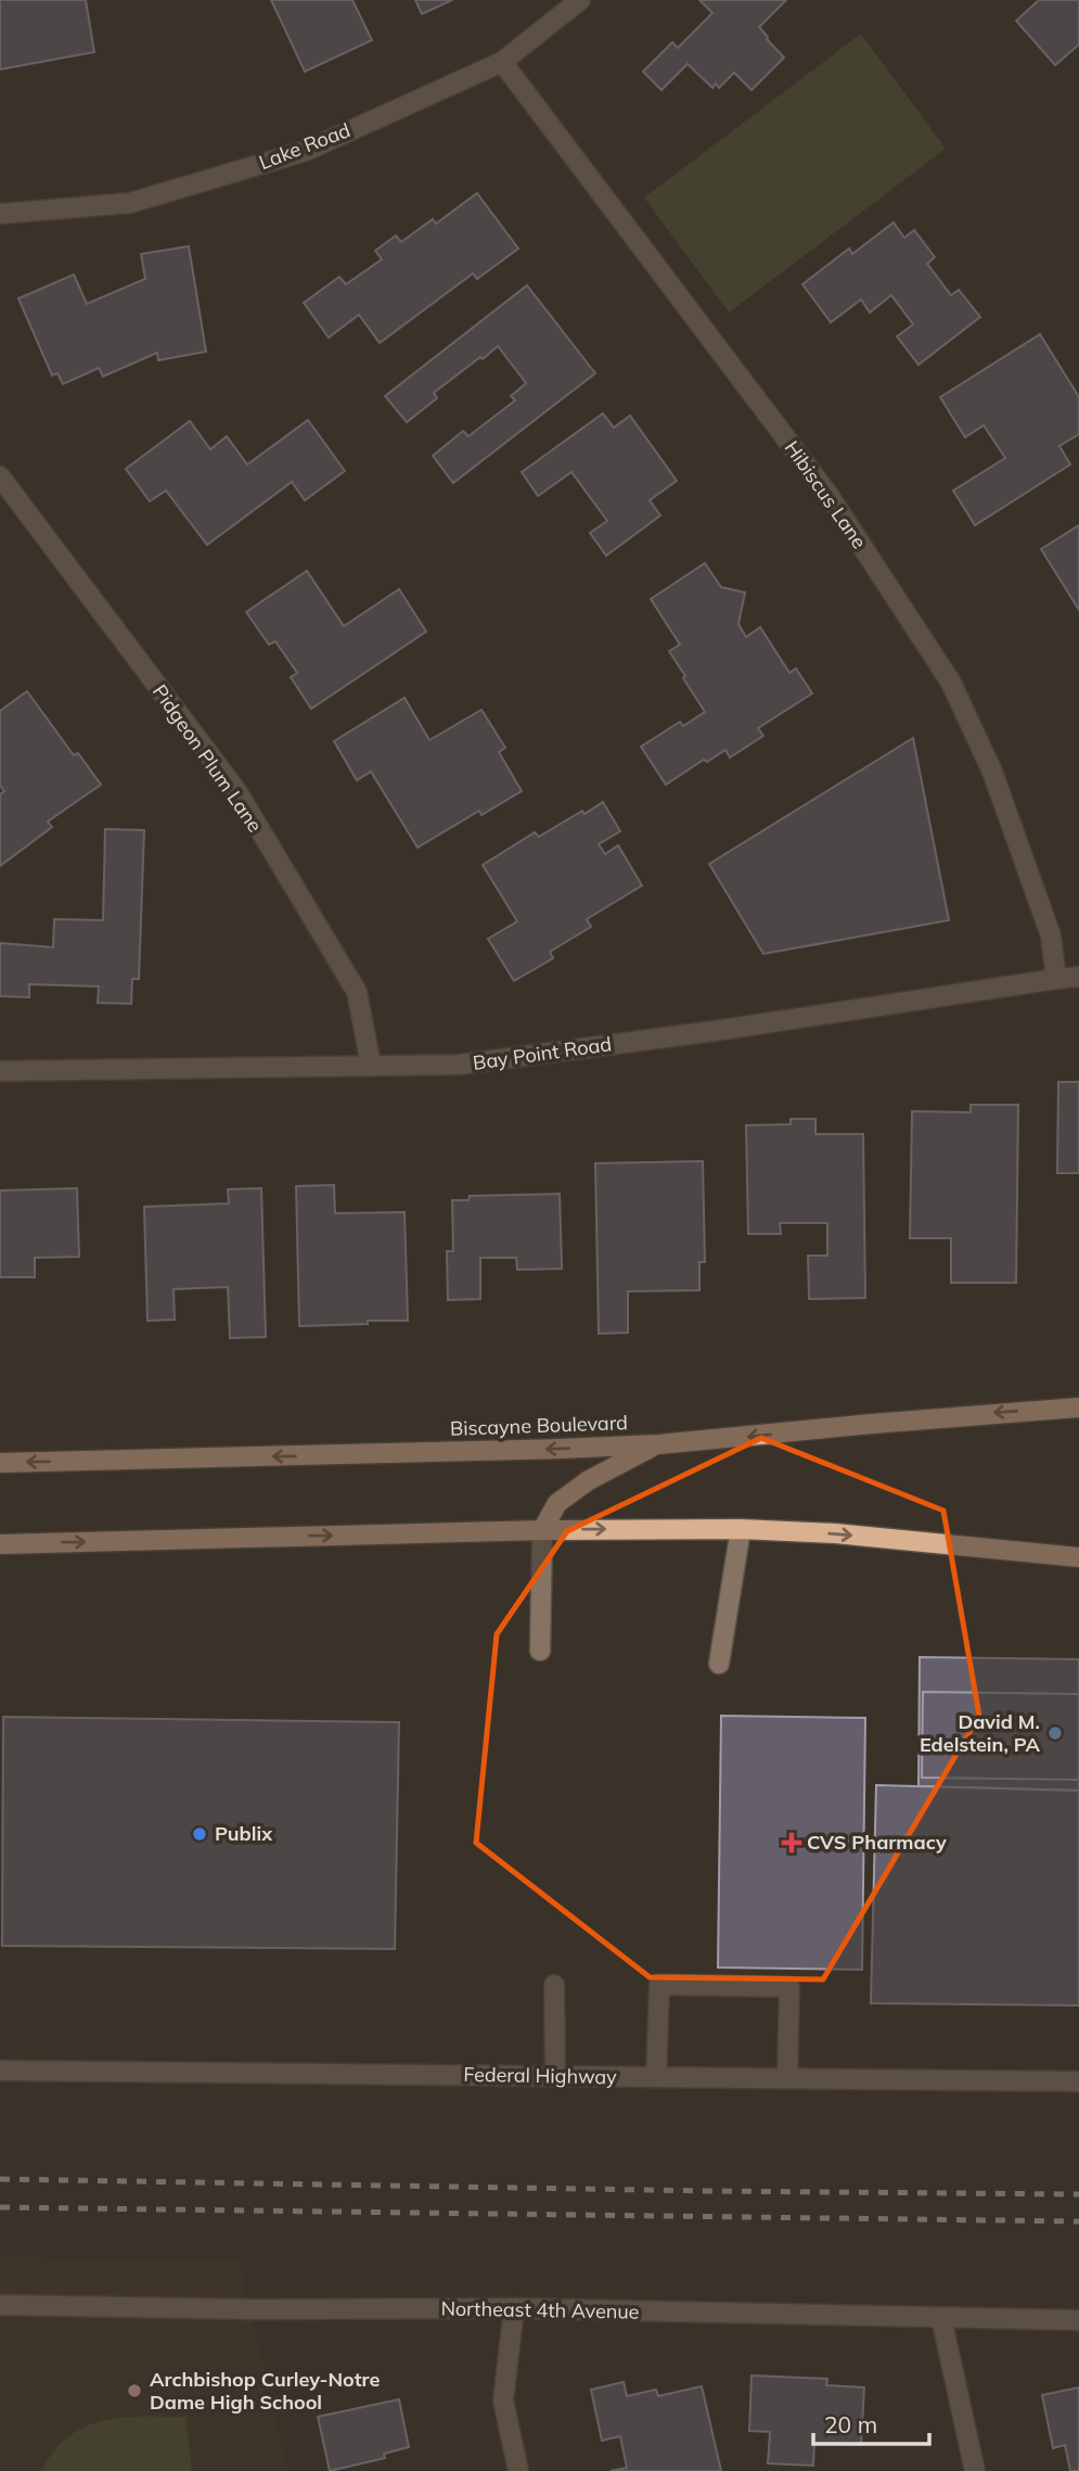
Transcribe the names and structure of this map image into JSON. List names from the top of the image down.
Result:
{
  "streets": {
    "main road": ["Biscayne Boulevard"],
    "street": [
      "Lake Road",
      "Hibiscus Lane",
      "Pidgeon Plum Lane",
      "Bay Point Road",
      "Federal Highway",
      "Northeast 4th Avenue"
    ]
  },
  "crossings": [
    ["Lake Road", "Hibiscus Lane"],
    ["Hibiscus Lane", "Bay Point Road"],
    ["Pidgeon Plum Lane", "Bay Point Road"]
  ],
  "places": {
    "other": ["David M. Edelstein, PA", "Publix", "Archbishop Curley-Notre Dame High School"],
    "health": ["CVS Pharmacy"]
  },
  "scale_bar": "20 m"
}
